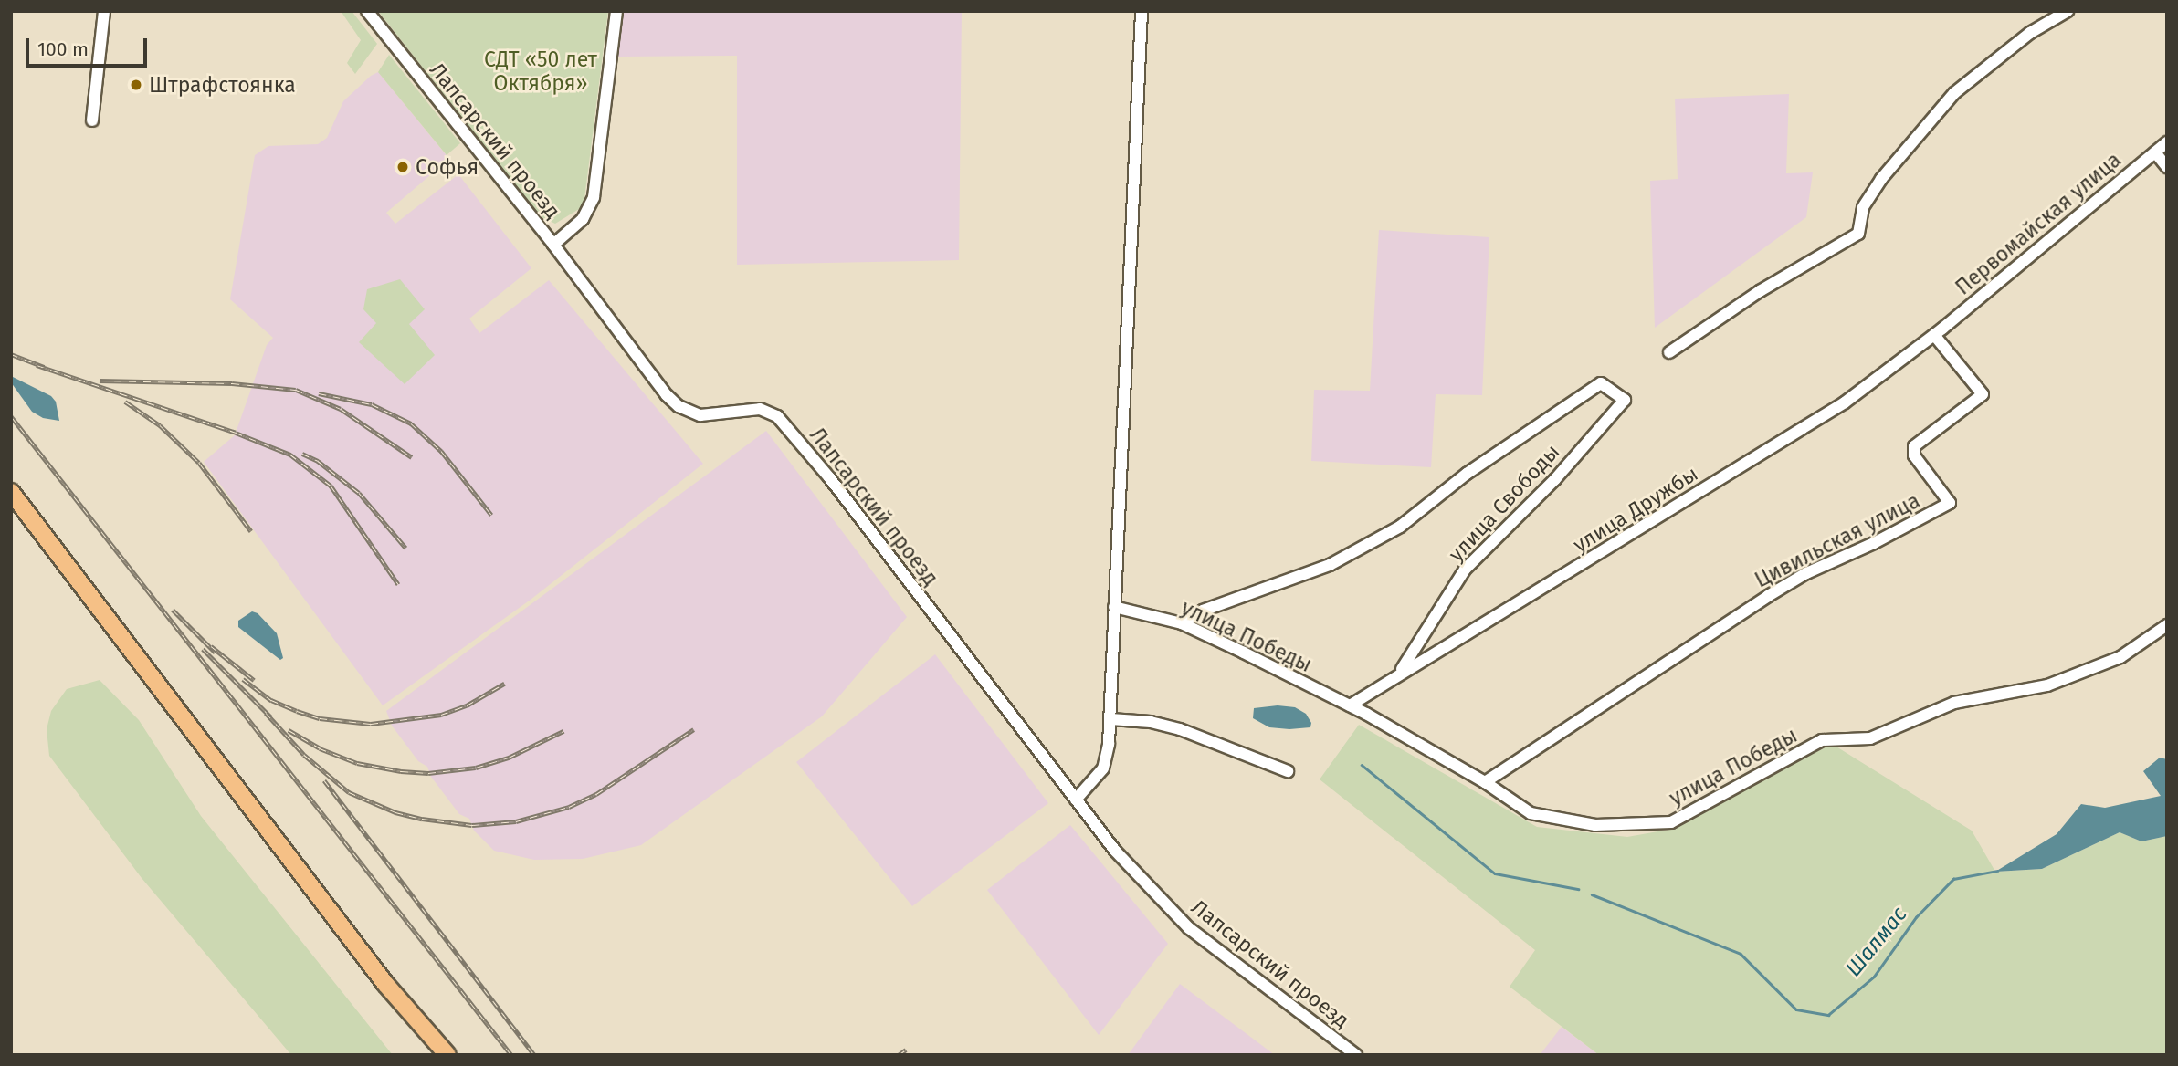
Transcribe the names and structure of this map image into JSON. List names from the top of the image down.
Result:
{
  "streets": {
    "street": [
      "Лапсарский проезд",
      "Первомайская улица",
      "улица Свободы",
      "улица Дружбы",
      "Цивильская улица",
      "улица Победы"
    ]
  },
  "crossings": [
    ["Первомайская улица", "улица Дружбы"],
    ["Первомайская улица", "Цивильская улица"],
    ["улица Свободы", "улица Дружбы"],
    ["улица Свободы", "улица Победы"],
    ["улица Дружбы", "Цивильская улица"],
    ["улица Дружбы", "улица Победы"],
    ["Цивильская улица", "улица Победы"]
  ],
  "water": ["Шалмас"],
  "parks": ["СДТ «50 лет Октября»"],
  "places": ["Штрафстоянка", "Софья"],
  "scale_bar": "100 m"
}
